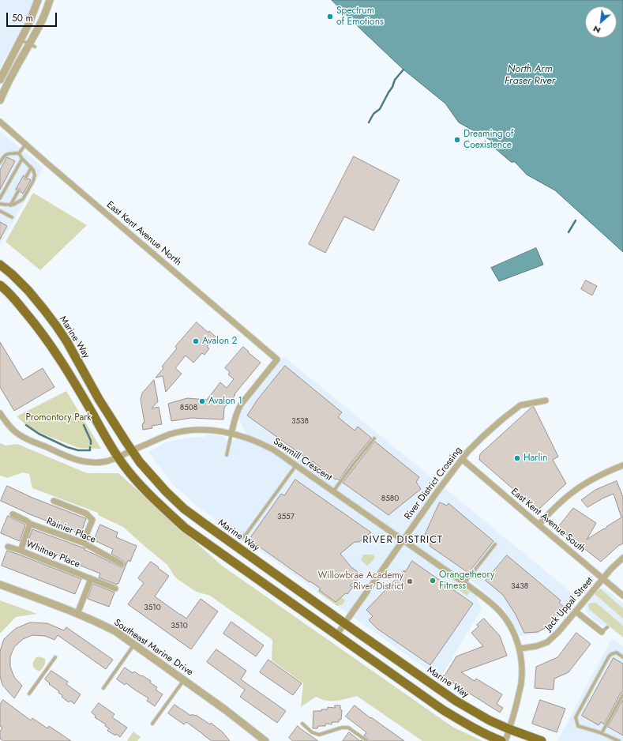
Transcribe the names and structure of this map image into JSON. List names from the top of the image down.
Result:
{
  "streets": {
    "main road": ["Marine Way"],
    "street": [
      "East Kent Avenue North",
      "Sawmill Crescent",
      "River District Crossing",
      "East Kent Avenue South",
      "Rainier Place",
      "Whitney Place",
      "Jack Uppal Street",
      "Southeast Marine Drive"
    ]
  },
  "crossings": [
    ["East Kent Avenue North", "Sawmill Crescent"],
    ["Marine Way", "Sawmill Crescent"],
    ["Marine Way", "River District Crossing"],
    ["Sawmill Crescent", "River District Crossing"],
    ["Sawmill Crescent", "Jack Uppal Street"],
    ["River District Crossing", "East Kent Avenue South"],
    ["East Kent Avenue South", "Jack Uppal Street"]
  ],
  "districts": ["RIVER DISTRICT"],
  "water": ["North Arm Fraser River"],
  "parks": ["Promontory Park"],
  "places": [
    "Spectrum of Emotions",
    "Dreaming of Coexistence",
    "Avalon 2",
    "Avalon 1",
    "Harlin",
    "Orangetheory Fitness",
    "Willowbrae Academy River District"
  ],
  "house_numbers": [
    "8508",
    "3538",
    "8580",
    "3557",
    "3438",
    "3510",
    "3510"
  ],
  "scale_bar": "50 m",
  "north": "bottom left"
}
